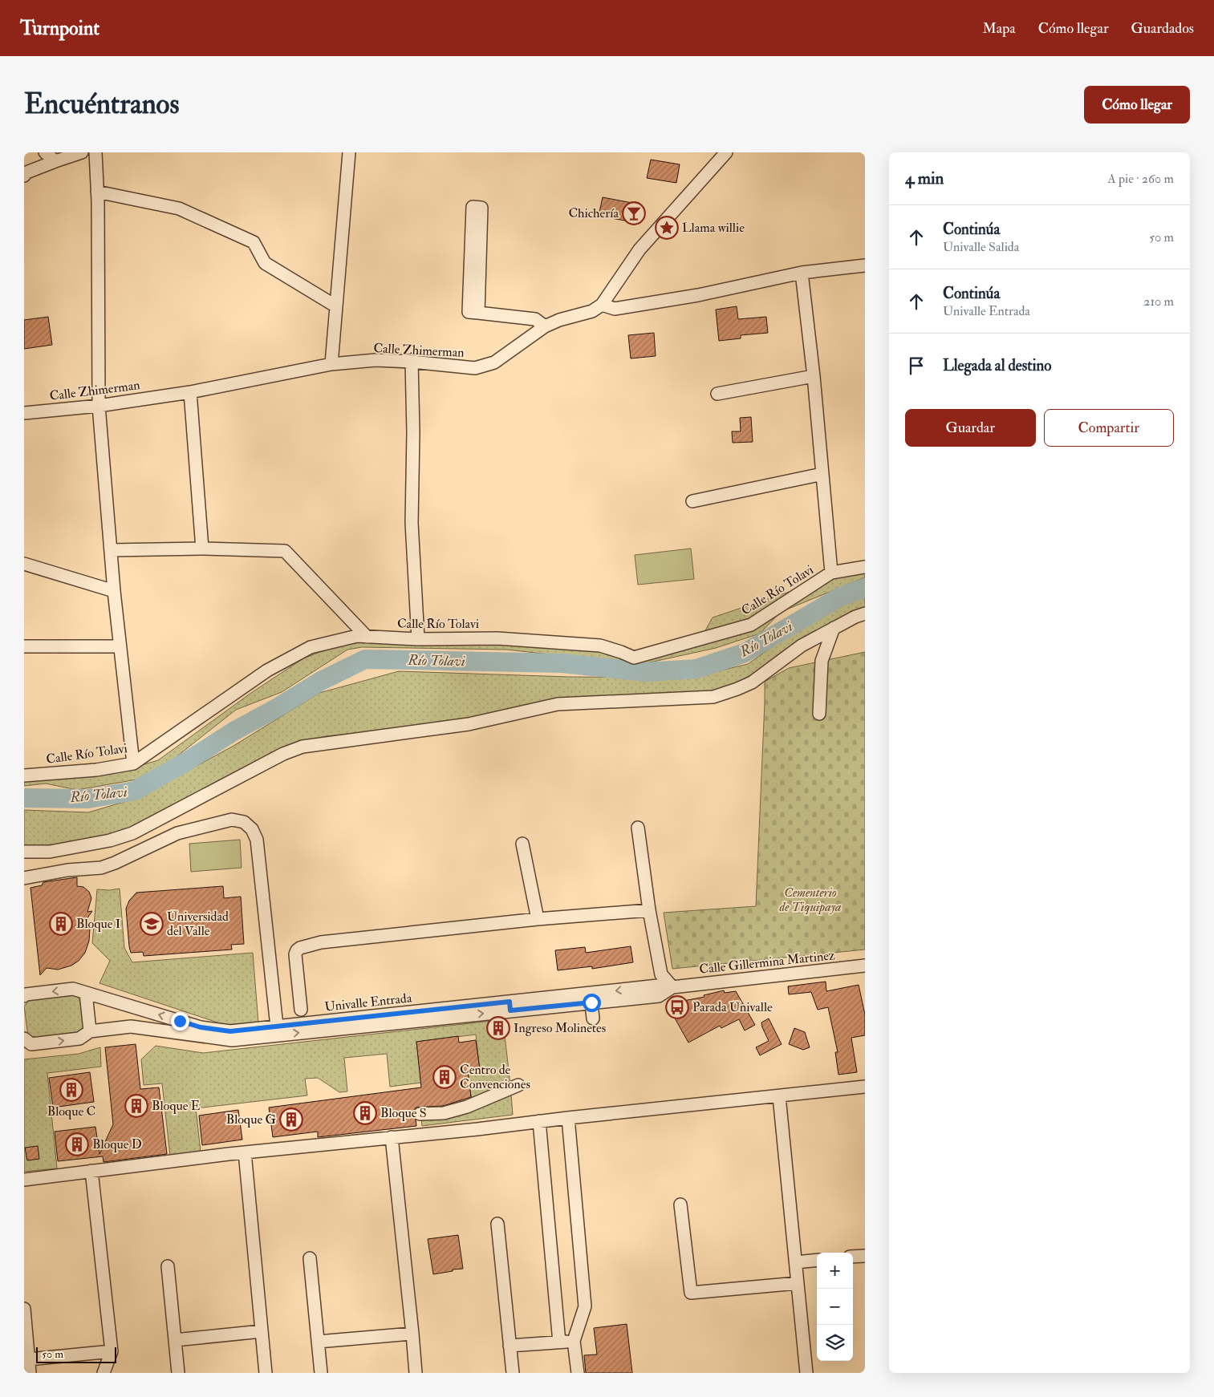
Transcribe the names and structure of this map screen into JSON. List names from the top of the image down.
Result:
{
  "streets": {
    "street": [
      "Calle Zhimerman",
      "Calle Río Tolavi",
      "Calle Gillermina Martinez",
      "Univalle Entrada"
    ]
  },
  "crossings": [
    ["Calle Gillermina Martinez", "Univalle Entrada"]
  ],
  "water": ["Río Tolavi"],
  "parks": ["Cementerio de Tiquipaya"],
  "places": {
    "bar": ["Chichería"],
    "place": ["Llama willie"],
    "building": [
      "Bloque I",
      "Ingreso Molinetes",
      "Centro de Convenciones",
      "Bloque C",
      "Bloque E",
      "Bloque S",
      "Bloque G",
      "Bloque D"
    ],
    "school or university": ["Universidad del Valle"],
    "bus stop": ["Parada Univalle"]
  },
  "scale_bar": "50 m",
  "page": {
    "header": "Turnpoint",
    "nav": ["Mapa", "Cómo llegar", "Guardados"],
    "buttons": [
      "Cómo llegar",
      ["Guardar", "Compartir"]
    ],
    "title": "Encuéntranos",
    "heading": ["4 min", "A pie · 260 m"],
    "list": [
      ["Continúa", "Univalle Salida", "50 m"],
      ["Continúa", "Univalle Entrada", "210 m"],
      "Llegada al destino"
    ],
    "map_buttons": ["+", "−"],
    "scale": "50 m"
  }
}
